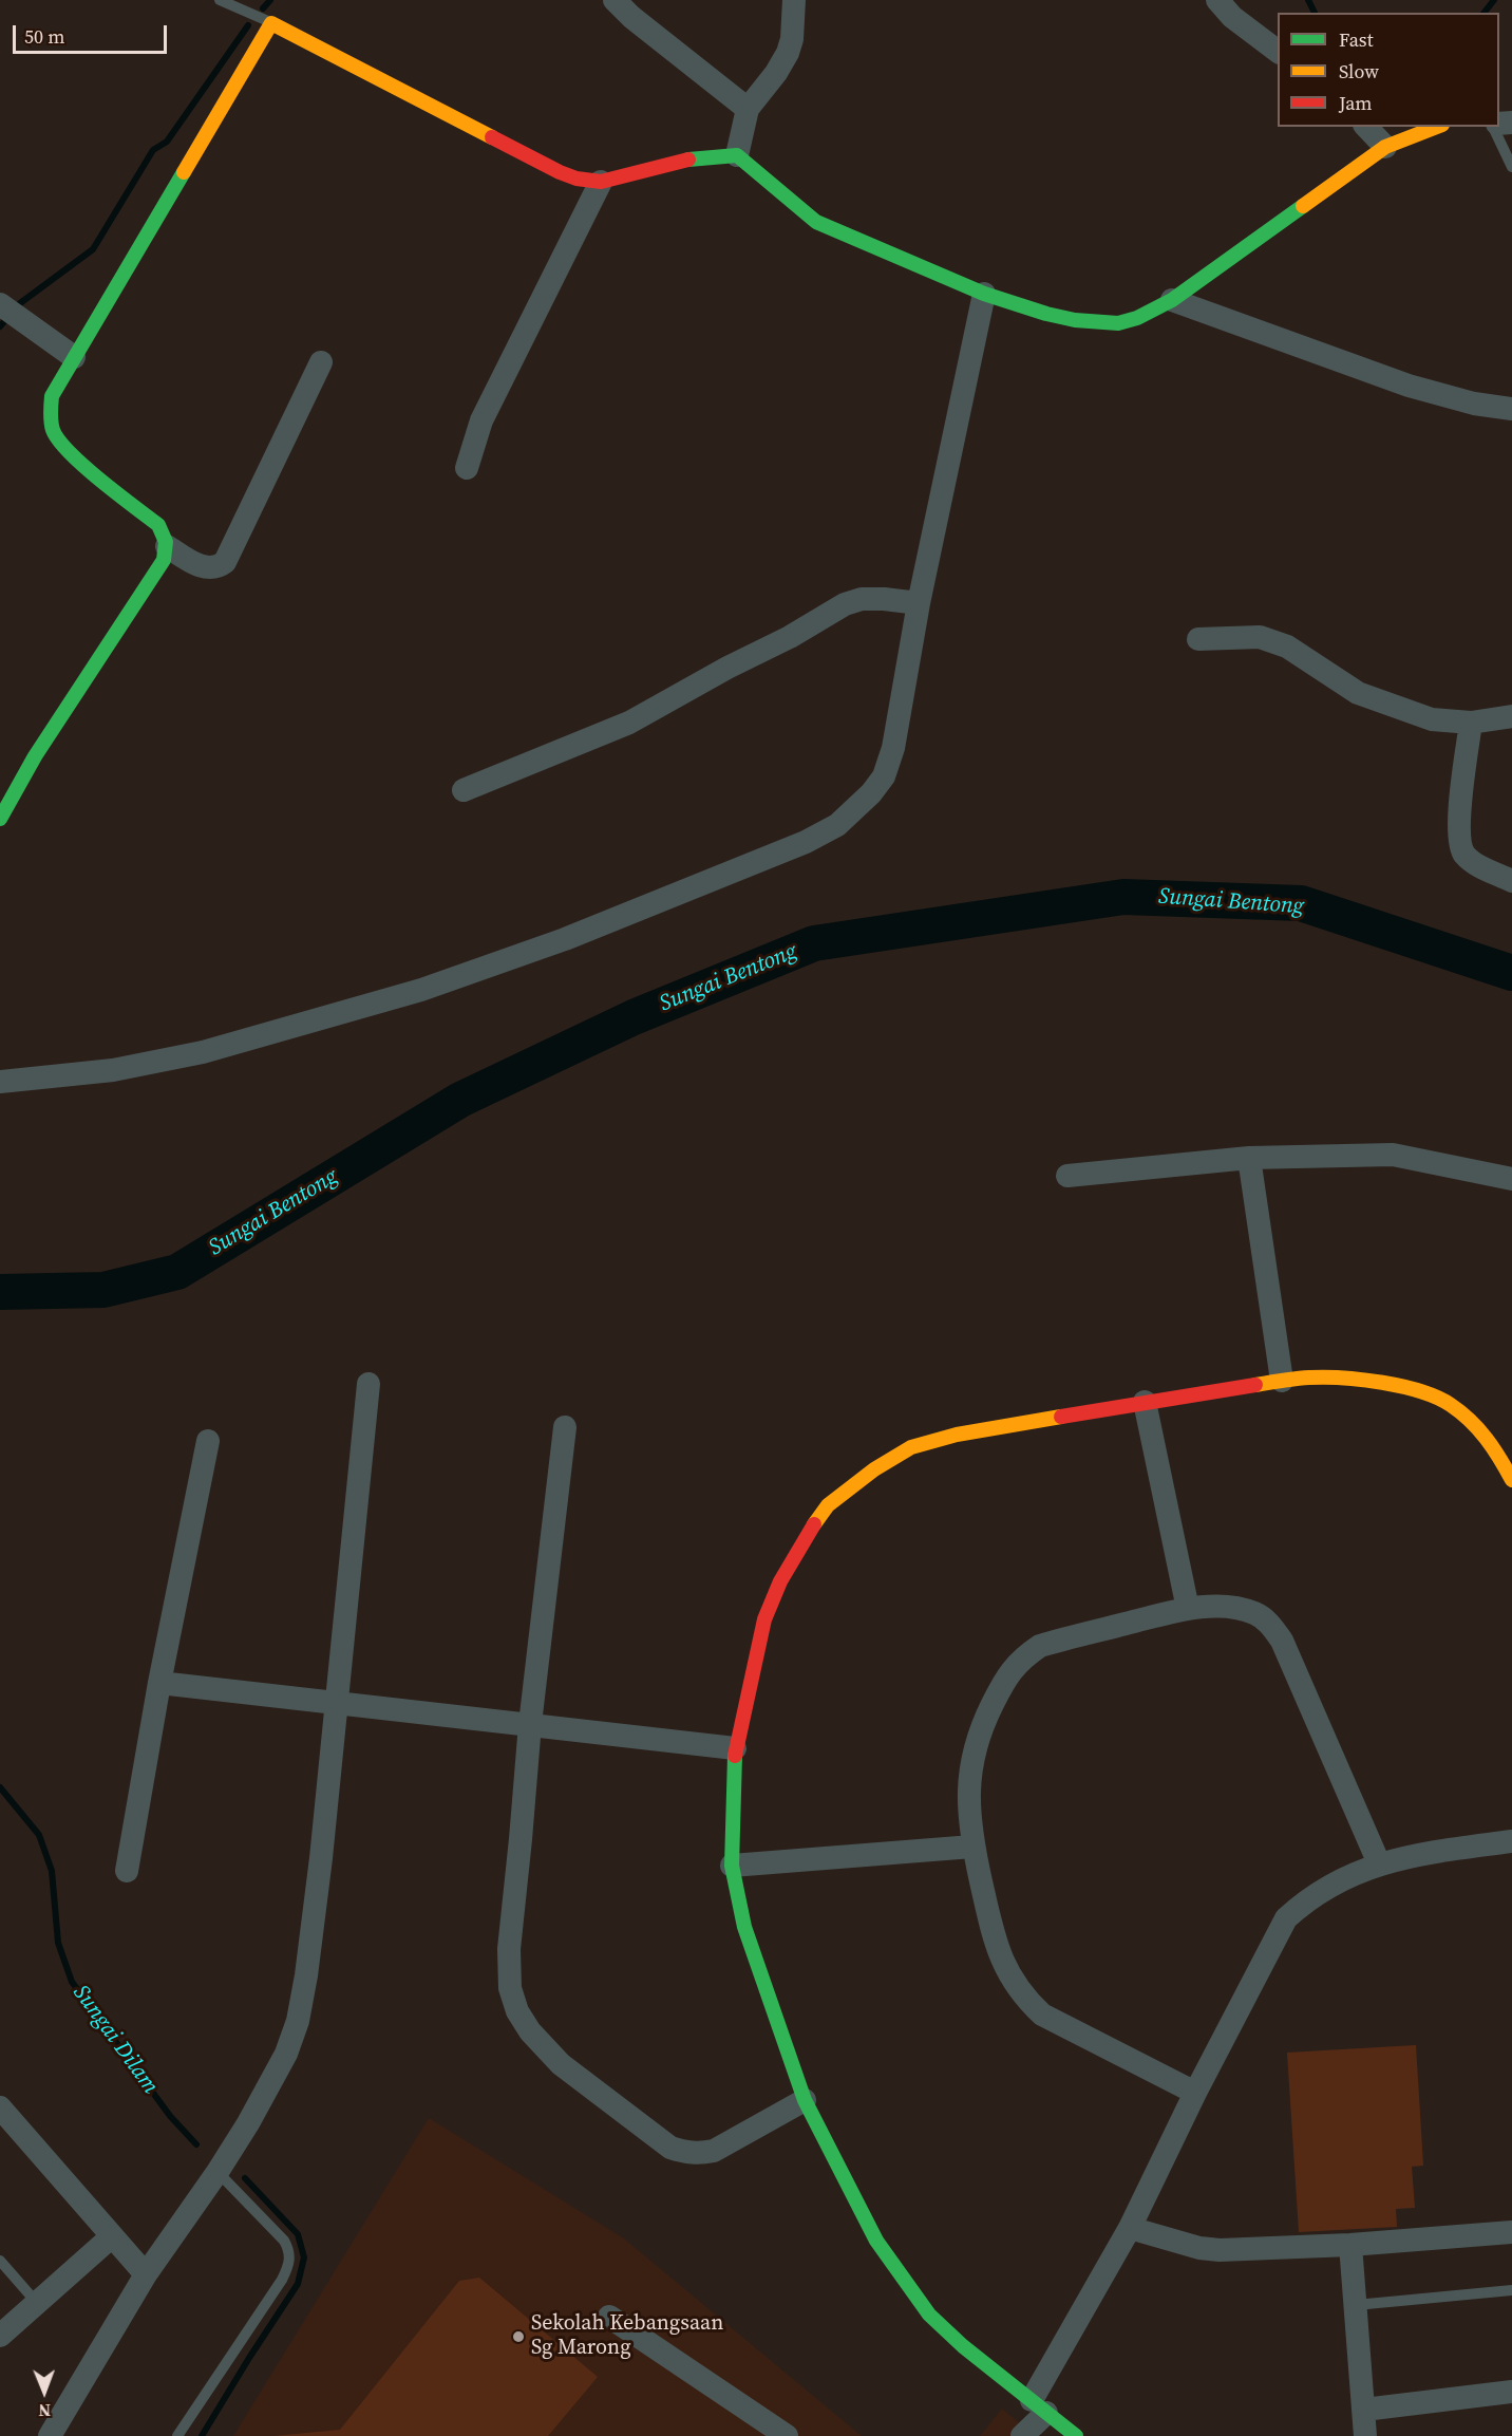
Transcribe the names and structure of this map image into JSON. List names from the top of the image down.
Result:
{
  "water": ["Sungai Bentong", "Sungai Dilam"],
  "places": ["Sekolah Kebangsaan Sg Marong"],
  "legend": ["Fast", "Slow", "Jam"],
  "scale_bar": "50 m",
  "north": "bottom"
}
